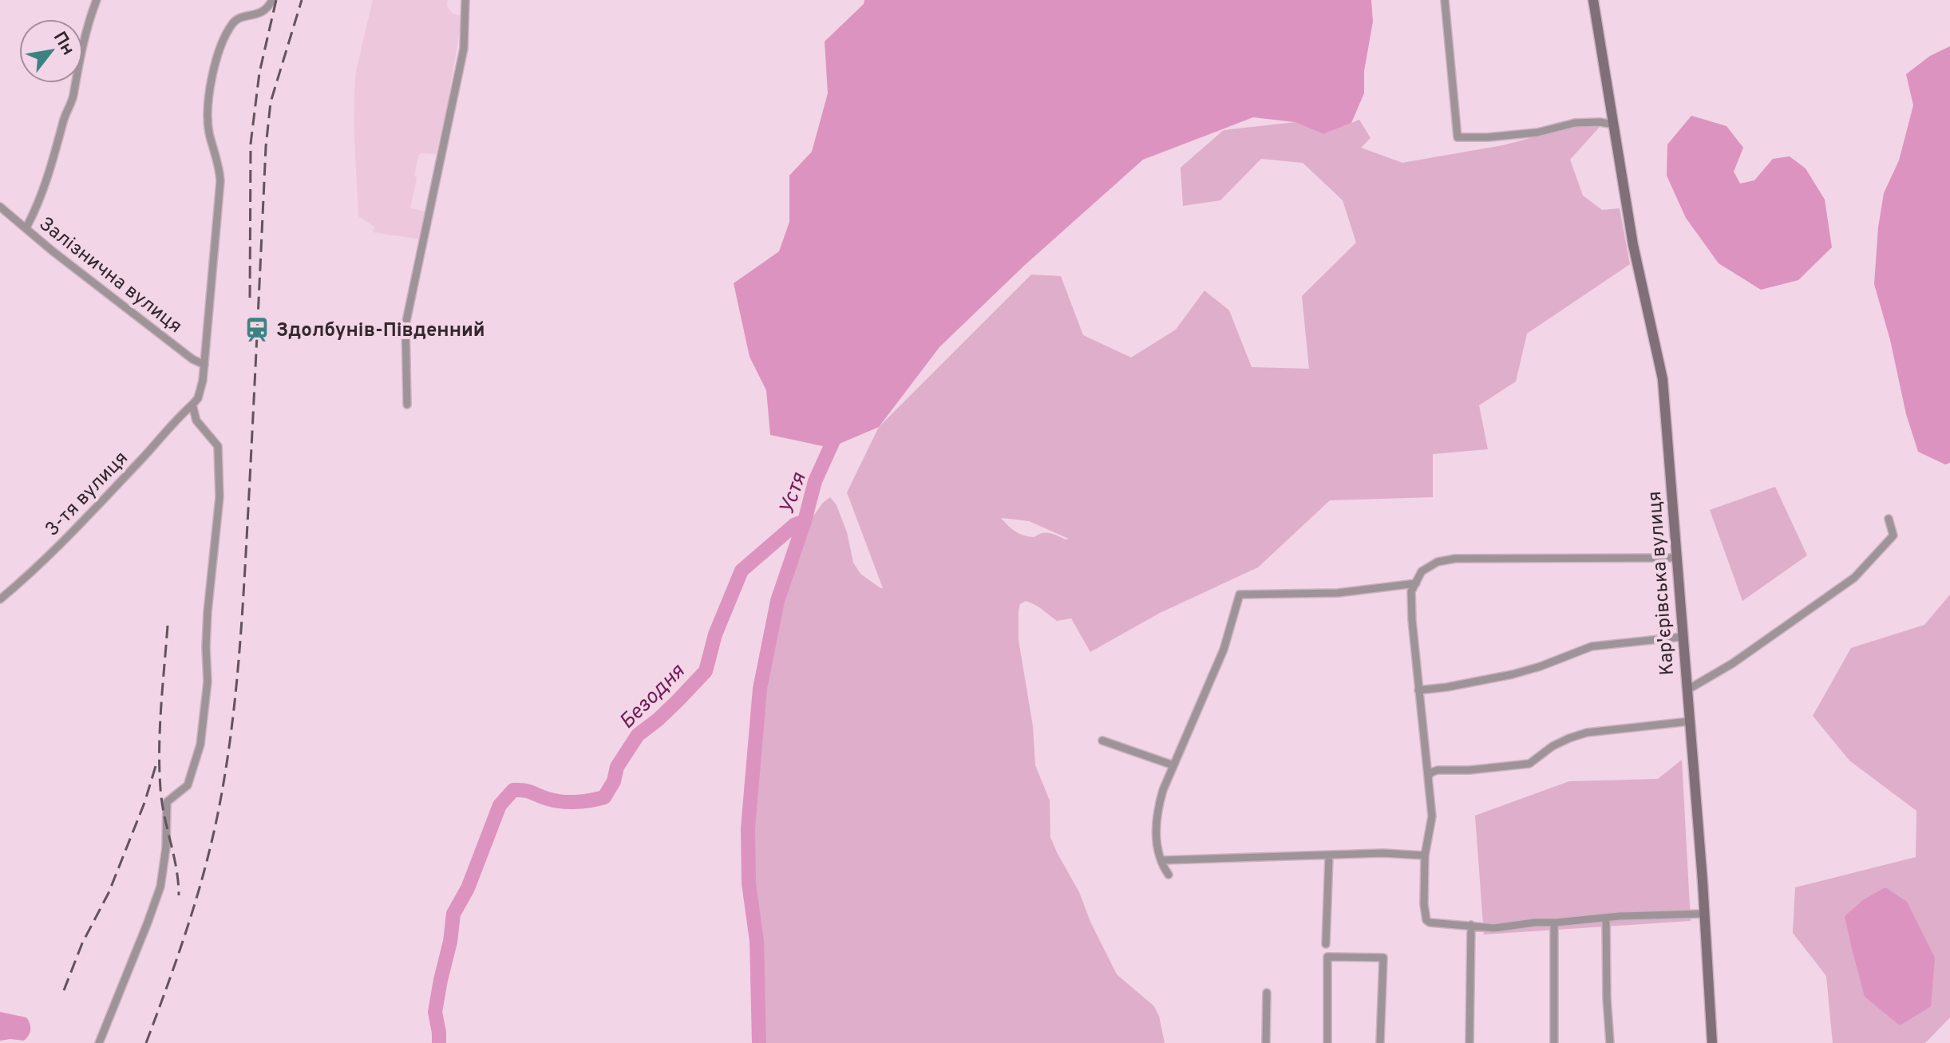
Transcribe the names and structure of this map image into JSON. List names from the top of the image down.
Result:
{
  "streets": {
    "street": ["Залізнична вулиця", "3-тя вулиця", "Кар'єрівська вулиця"]
  },
  "water": ["Устя", "Безодня"],
  "places": {
    "station": ["Здолбунів-Південний"]
  },
  "north": "top right"
}
